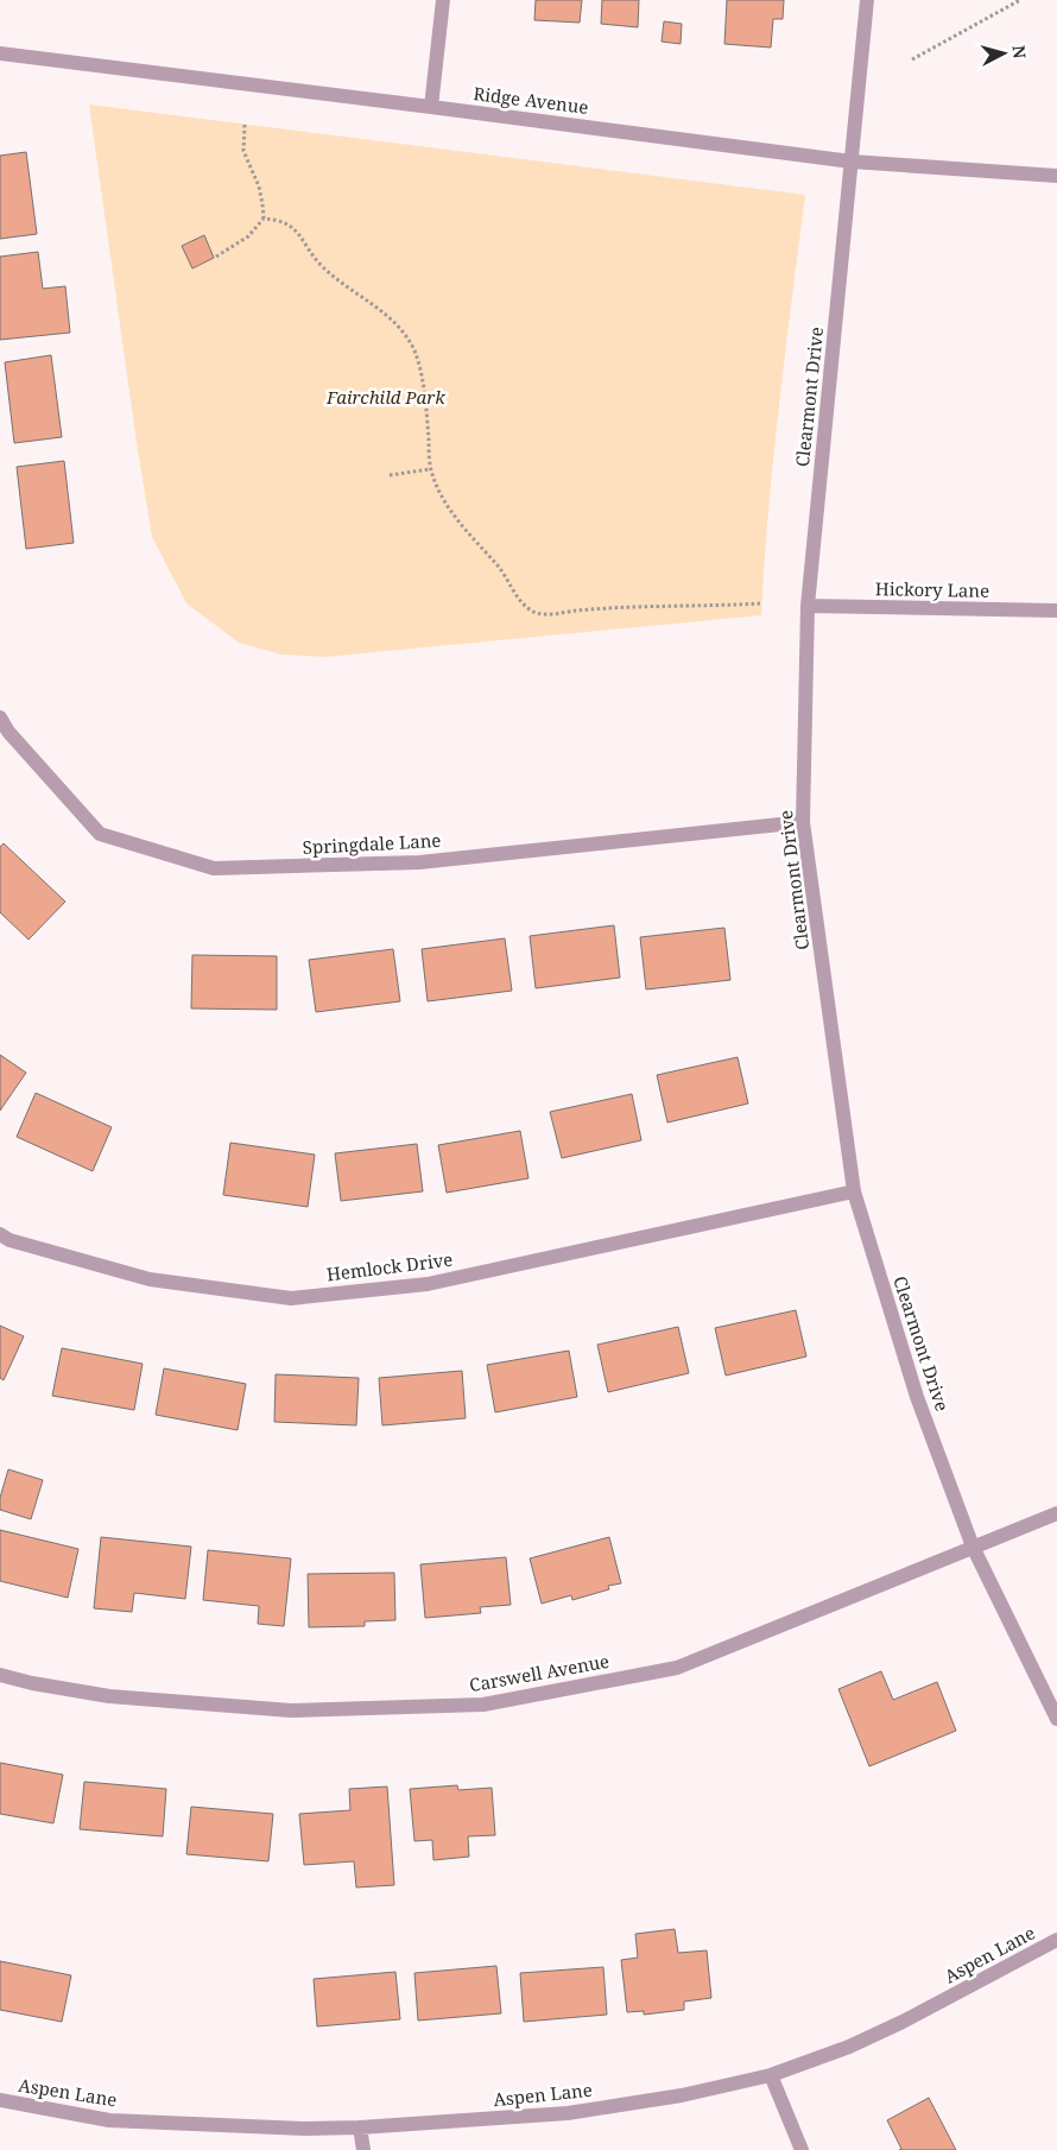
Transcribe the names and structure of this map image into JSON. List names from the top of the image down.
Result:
{
  "streets": {
    "street": [
      "Ridge Avenue",
      "Clearmont Drive",
      "Hickory Lane",
      "Springdale Lane",
      "Hemlock Drive",
      "Carswell Avenue",
      "Aspen Lane"
    ]
  },
  "crossings": [
    ["Ridge Avenue", "Clearmont Drive"],
    ["Clearmont Drive", "Hickory Lane"],
    ["Clearmont Drive", "Springdale Lane"],
    ["Clearmont Drive", "Hemlock Drive"],
    ["Clearmont Drive", "Carswell Avenue"]
  ],
  "parks": ["Fairchild Park"],
  "north": "right"
}
